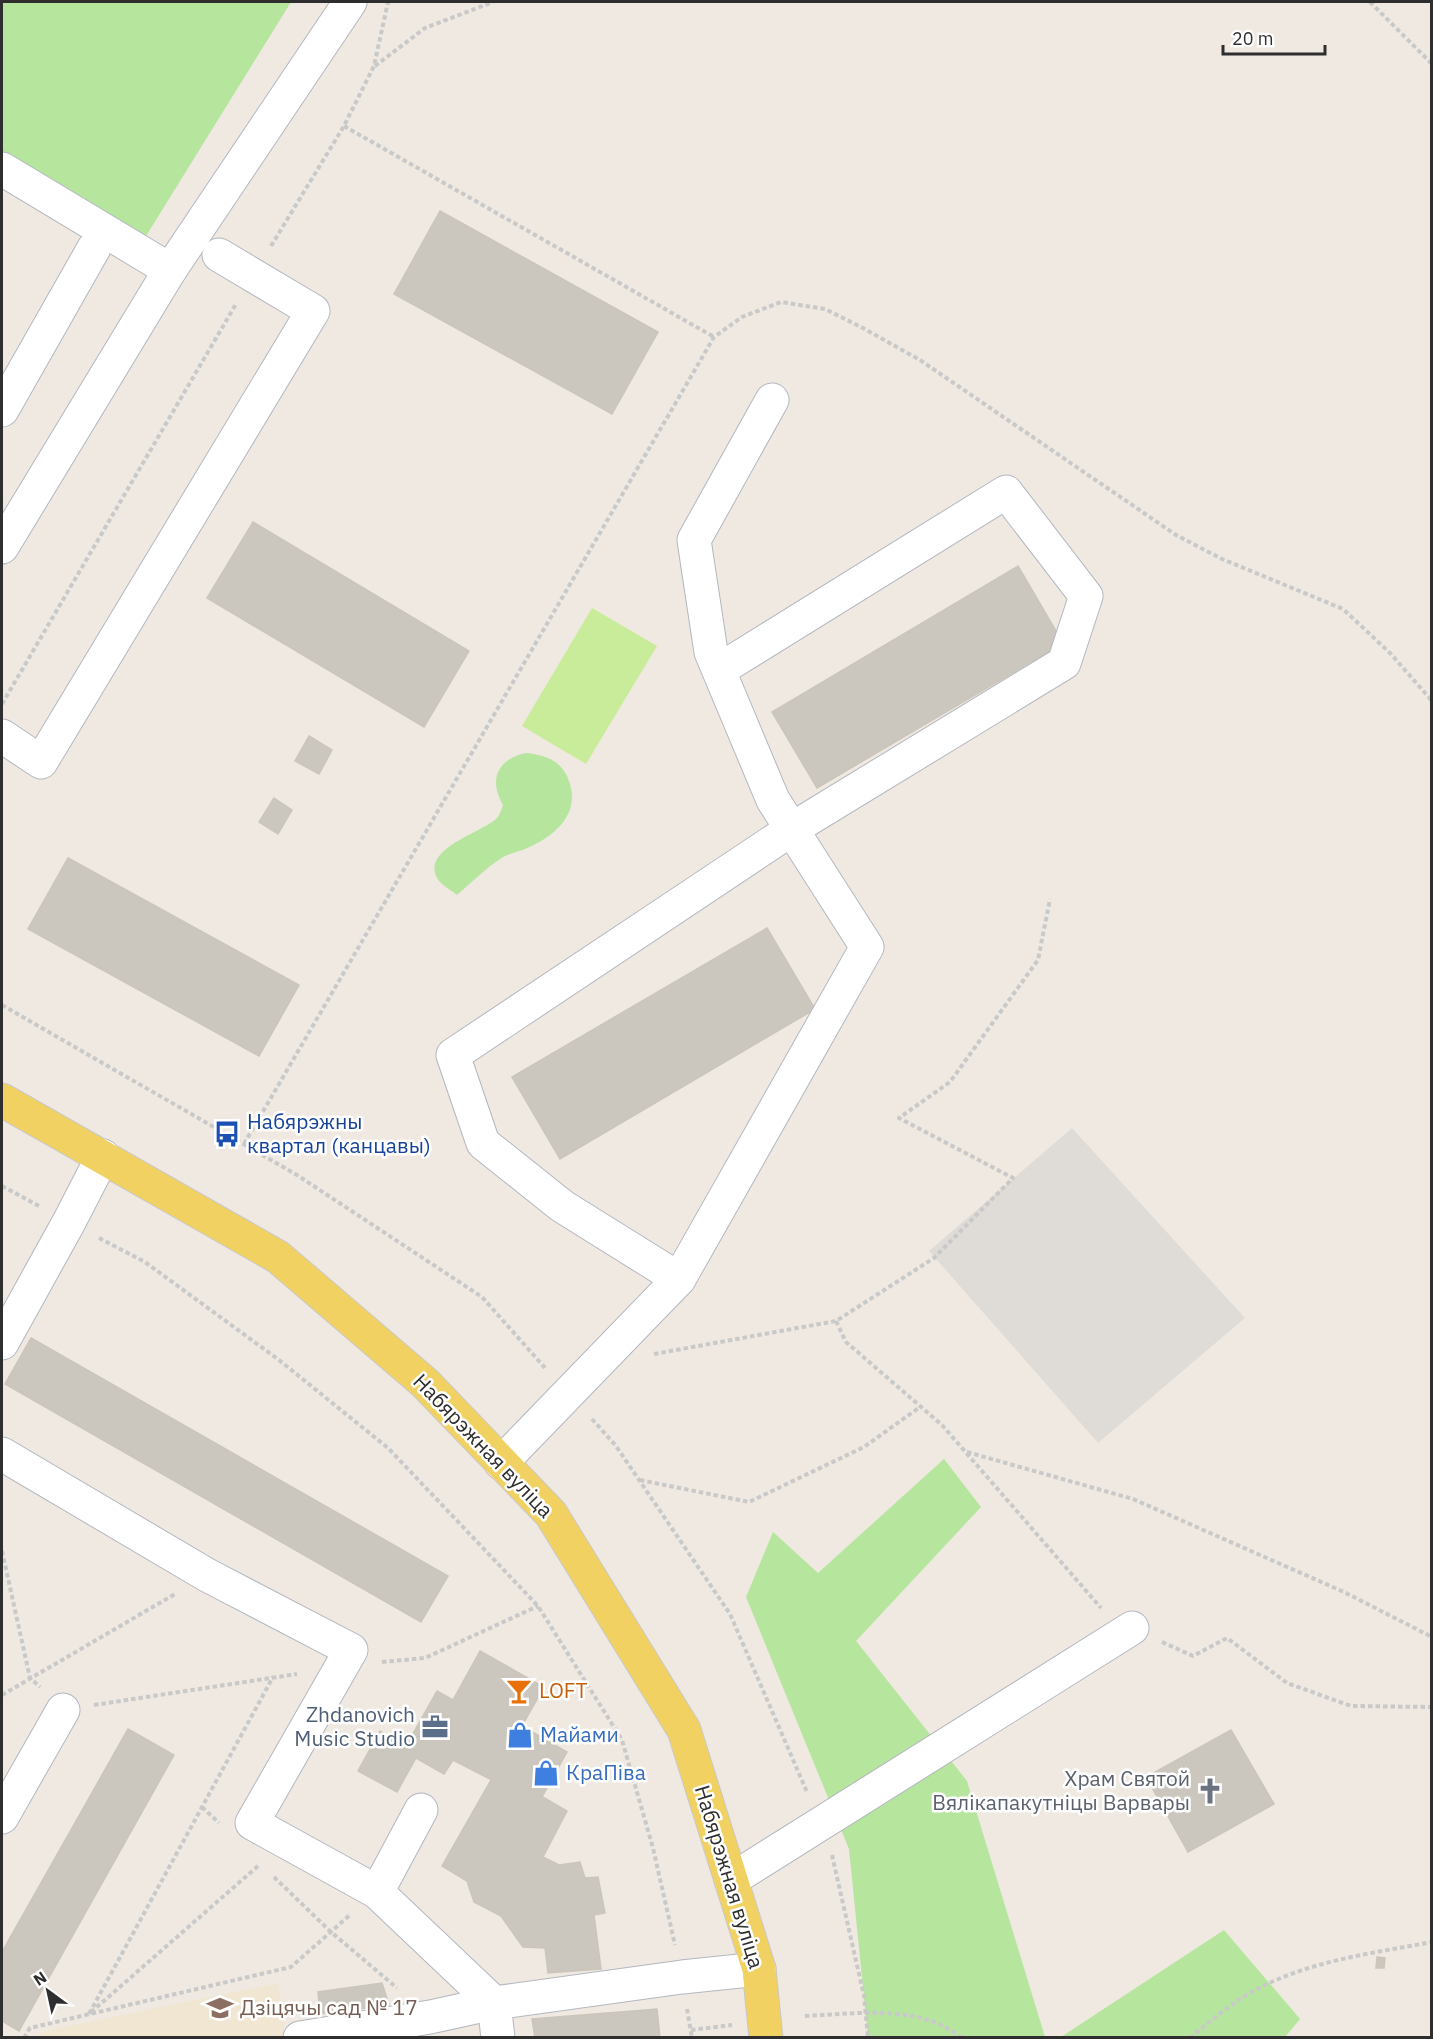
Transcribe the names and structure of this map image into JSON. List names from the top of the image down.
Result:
{
  "streets": {
    "main road": ["Набярэжная вуліца"]
  },
  "places": {
    "bus stop": ["Набярэжны квартал (канцавы)"],
    "bar": ["LOFT"],
    "office": ["Zhdanovich Music Studio"],
    "shop": ["Майами", "КраПіва"],
    "church": ["Храм Святой Вялікапакутніцы Варвары"],
    "school or university": ["Дзіцячы сад № 17"]
  },
  "scale_bar": "20 m",
  "north": "top left"
}
